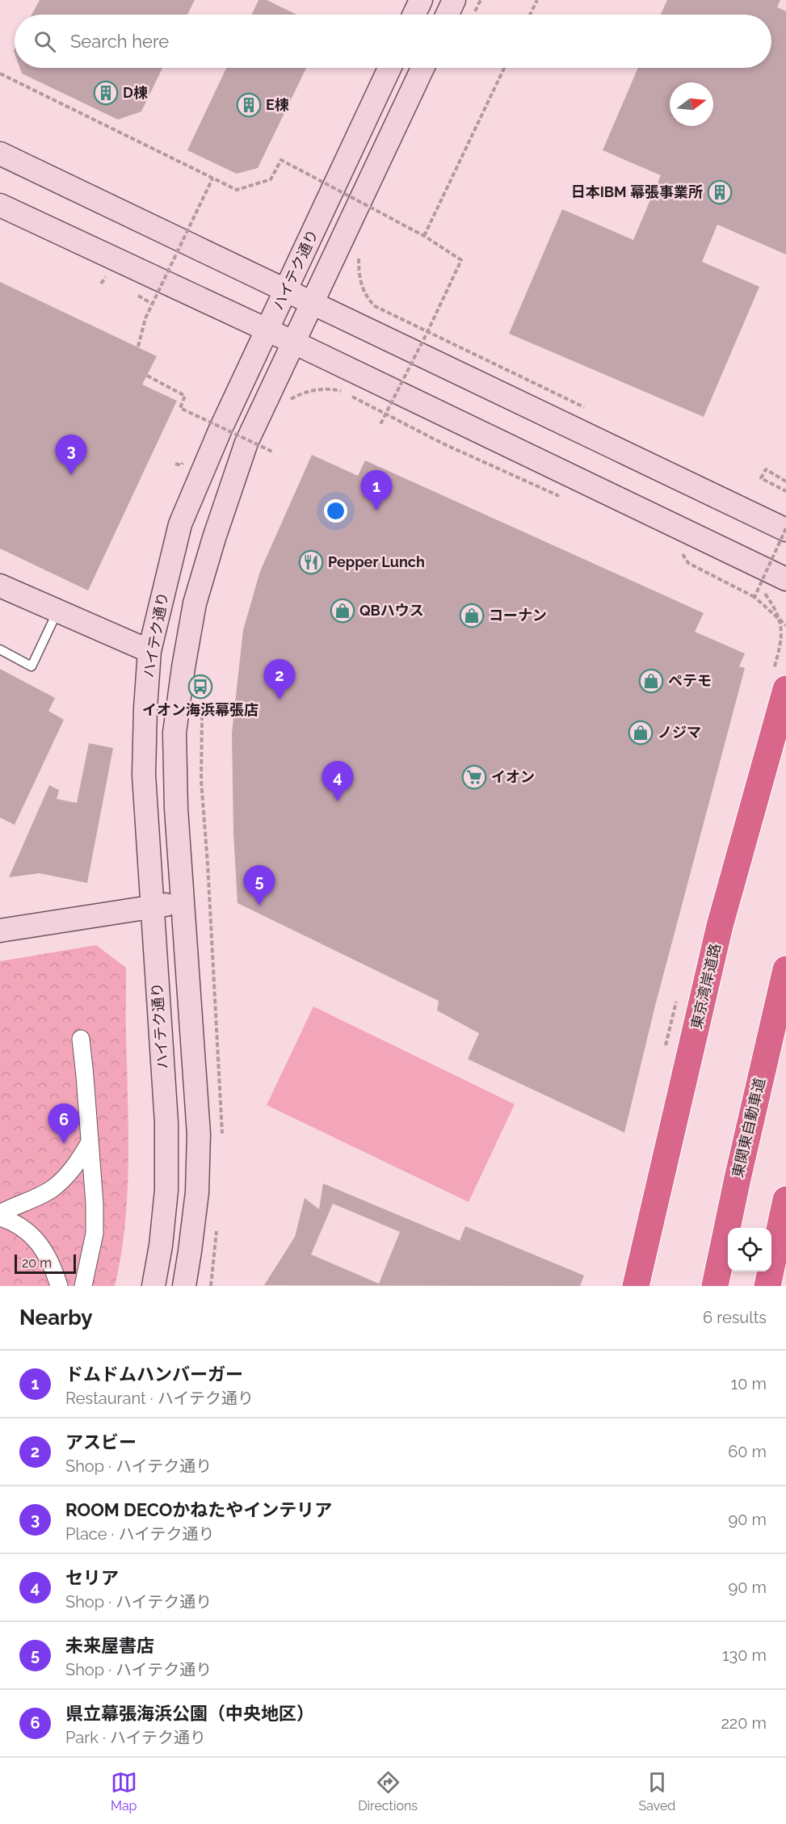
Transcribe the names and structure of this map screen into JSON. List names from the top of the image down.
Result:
{
  "streets": {
    "highway": ["東京湾岸道路", "東関東自動車道"],
    "street": ["ハイテク通り"]
  },
  "places": {
    "building": ["D棟", "E棟", "日本IBM 幕張事業所"],
    "restaurant": ["Pepper Lunch"],
    "shop": [
      "QBハウス",
      "コーナン",
      "ペテモ",
      "ノジマ"
    ],
    "bus stop": ["イオン海浜幕張店"],
    "supermarket": ["イオン"]
  },
  "scale_bar": "20 m",
  "north": "right",
  "page": {
    "search": "Search here",
    "pins": [
      "3",
      "1",
      "2",
      "4",
      "5",
      "6"
    ],
    "scale": "20 m",
    "heading": ["Nearby", "6 results"],
    "list": [
      {
        "mark": "1",
        "name": "ドムドムハンバーガー",
        "note": "Restaurant · ハイテク通り",
        "value": "10 m"
      },
      {
        "mark": "2",
        "name": "アスビー",
        "note": "Shop · ハイテク通り",
        "value": "60 m"
      },
      {
        "mark": "3",
        "name": "ROOM DECOかねたやインテリア",
        "note": "Place · ハイテク通り",
        "value": "90 m"
      },
      {
        "mark": "4",
        "name": "セリア",
        "note": "Shop · ハイテク通り",
        "value": "90 m"
      },
      {
        "mark": "5",
        "name": "未来屋書店",
        "note": "Shop · ハイテク通り",
        "value": "130 m"
      },
      {
        "mark": "6",
        "name": "県立幕張海浜公園（中央地区）",
        "note": "Park · ハイテク通り",
        "value": "220 m"
      }
    ],
    "nav": ["Map", "Directions", "Saved"]
  }
}
